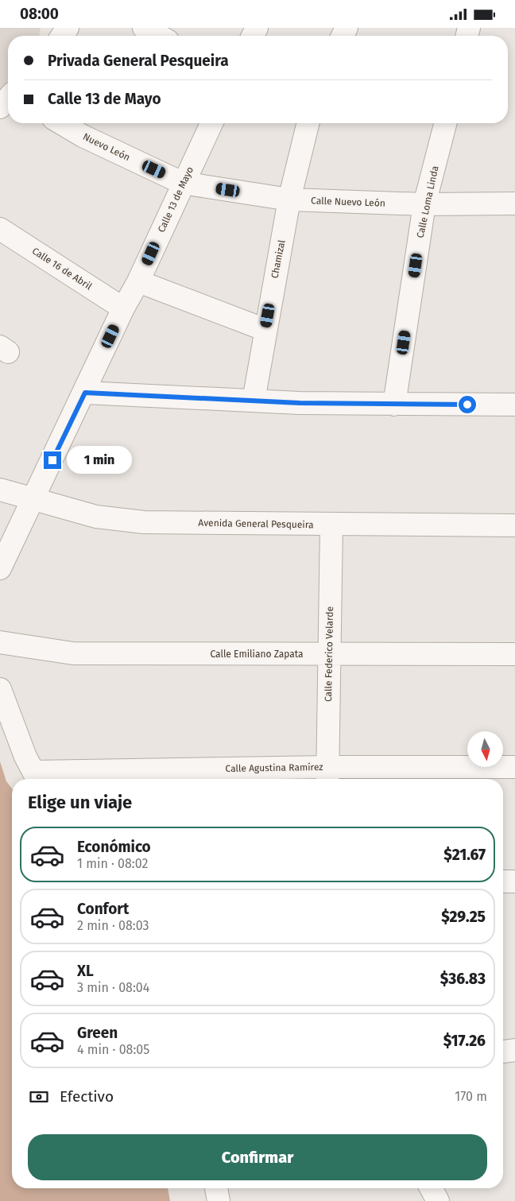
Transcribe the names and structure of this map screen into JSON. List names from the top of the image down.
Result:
{
  "streets": {
    "street": [
      "Nuevo León",
      "Calle 13 de Mayo",
      "Calle Nuevo León",
      "Calle Loma Linda",
      "Chamizal",
      "Calle 16 de Abril",
      "Avenida General Pesqueira",
      "Calle Emiliano Zapata",
      "Calle Federico Velarde",
      "Calle Agustina Ramírez"
    ]
  },
  "crossings": [
    ["Nuevo León", "Calle 13 de Mayo"],
    ["Nuevo León", "Calle Nuevo León"],
    ["Calle 13 de Mayo", "Calle Nuevo León"],
    ["Calle 13 de Mayo", "Calle 16 de Abril"],
    ["Calle 13 de Mayo", "Avenida General Pesqueira"],
    ["Calle Nuevo León", "Calle Loma Linda"],
    ["Calle Nuevo León", "Chamizal"],
    ["Avenida General Pesqueira", "Calle Federico Velarde"],
    ["Calle Emiliano Zapata", "Calle Federico Velarde"],
    ["Calle Federico Velarde", "Calle Agustina Ramírez"]
  ],
  "north": "bottom",
  "page": {
    "status": "08:00",
    "banner": ["Privada General Pesqueira", "Calle 13 de Mayo"],
    "bubble": "1 min",
    "heading": "Elige un viaje",
    "list": [
      {
        "name": "Económico",
        "note": "1 min · 08:02",
        "value": "$21.67"
      },
      {
        "name": "Confort",
        "note": "2 min · 08:03",
        "value": "$29.25"
      },
      {
        "name": "XL",
        "note": "3 min · 08:04",
        "value": "$36.83"
      },
      {
        "name": "Green",
        "note": "4 min · 08:05",
        "value": "$17.26"
      }
    ],
    "pay": ["Efectivo", "170 m"],
    "buttons": "Confirmar"
  }
}
